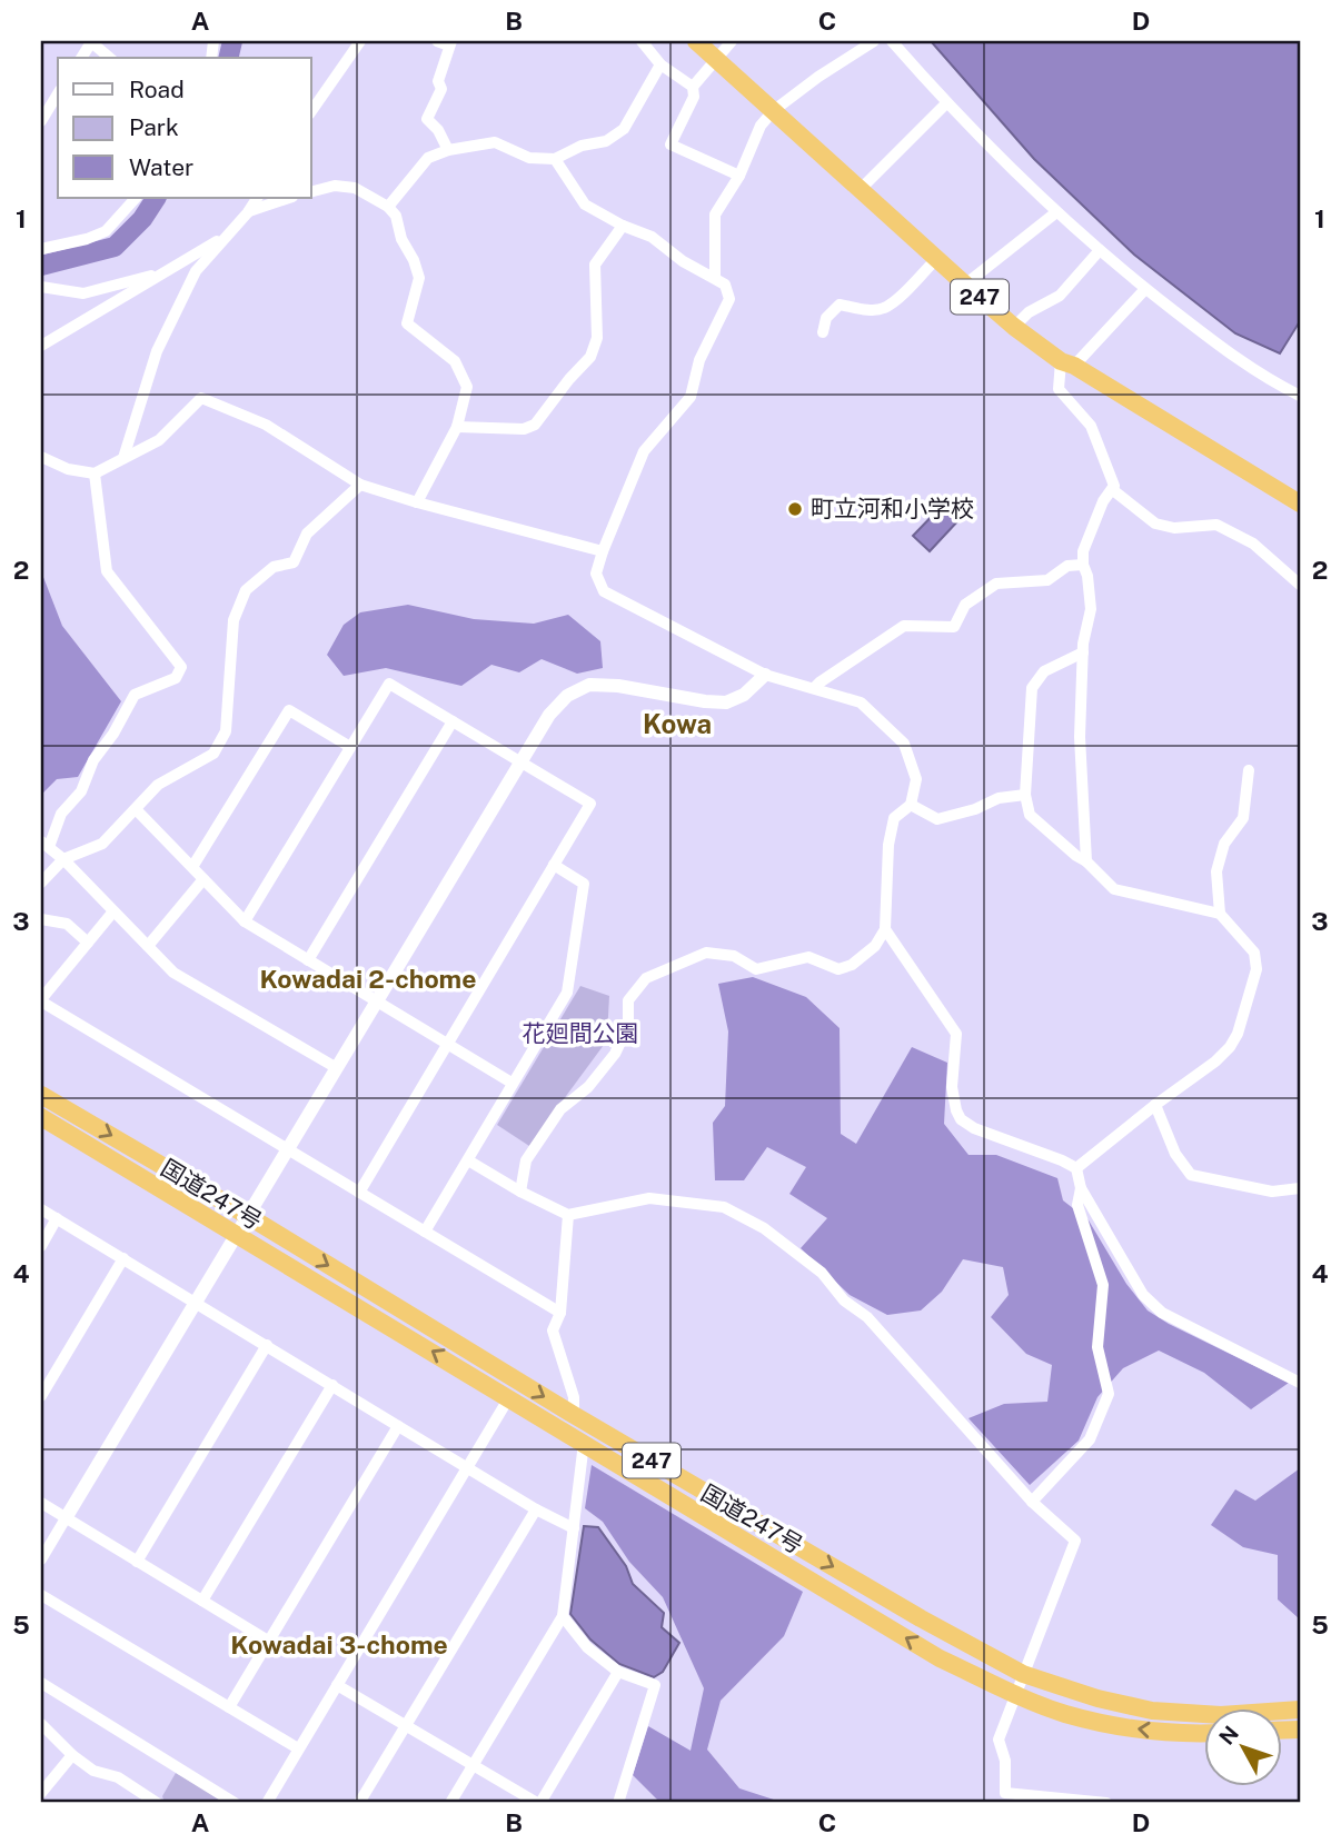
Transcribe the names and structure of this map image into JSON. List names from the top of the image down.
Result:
{
  "streets": {
    "highway": ["247", "国道247号"]
  },
  "districts": ["Kowa", "Kowadai 2-chome", "Kowadai 3-chome"],
  "parks": ["花廻間公園"],
  "places": ["町立河和小学校"],
  "legend": ["Road", "Park", "Water"],
  "north": "top left",
  "grid": {
    "columns": [
      "A",
      "B",
      "C",
      "D"
    ],
    "rows": [
      "1",
      "2",
      "3",
      "4",
      "5"
    ]
  }
}
